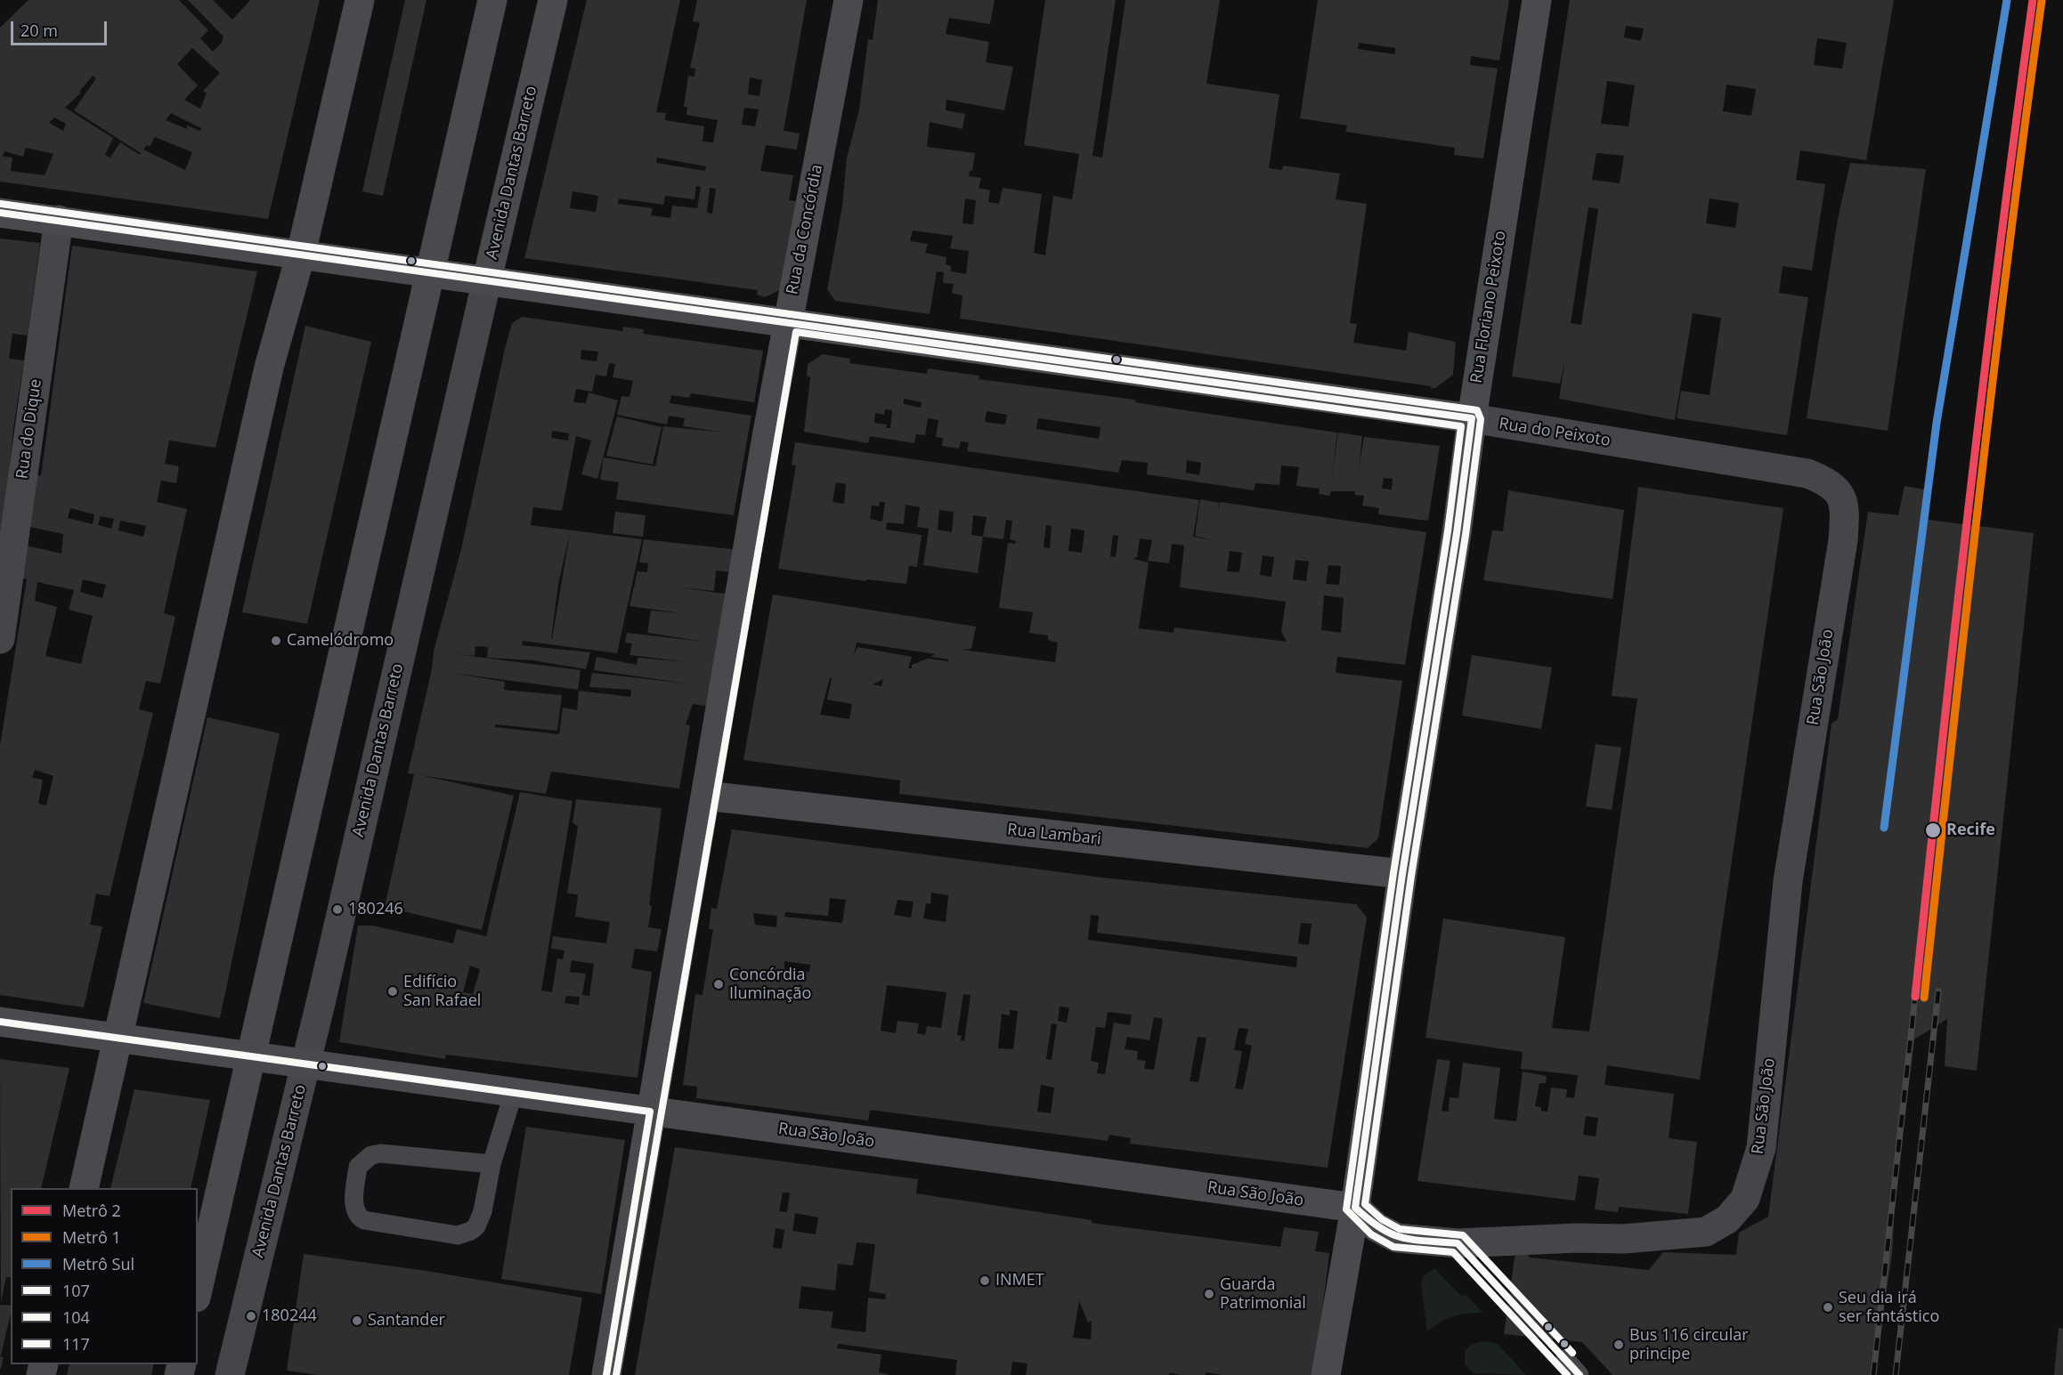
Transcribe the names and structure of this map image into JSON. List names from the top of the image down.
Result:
{
  "streets": {
    "street": [
      "Avenida Dantas Barreto",
      "Rua da Concórdia",
      "Rua Floriano Peixoto",
      "Rua do Dique",
      "Rua do Peixoto",
      "Rua São João",
      "Rua Lambari"
    ]
  },
  "crossings": [
    ["Avenida Dantas Barreto", "Rua do Peixoto"],
    ["Avenida Dantas Barreto", "Rua São João"],
    ["Rua da Concórdia", "Rua do Peixoto"],
    ["Rua da Concórdia", "Rua São João"],
    ["Rua da Concórdia", "Rua Lambari"],
    ["Rua Floriano Peixoto", "Rua do Peixoto"],
    ["Rua Floriano Peixoto", "Rua São João"],
    ["Rua Floriano Peixoto", "Rua Lambari"],
    ["Rua do Dique", "Rua do Peixoto"],
    ["Rua do Peixoto", "Rua São João"]
  ],
  "places": [
    "Camelódromo",
    "Recife",
    "180246",
    "Concórdia Iluminação",
    "Edifício San Rafael",
    "INMET",
    "Guarda Patrimonial",
    "Seu dia irá ser fantástico",
    "180244",
    "Santander",
    "Bus 116 circular principe"
  ],
  "lines": [
    "metro line 2",
    "metro line Sul",
    "metro line 1",
    "transit line 117",
    "transit line 107",
    "transit line 104"
  ],
  "legend": [
    "Metrô 2",
    "Metrô 1",
    "Metrô Sul",
    "107",
    "104",
    "117"
  ],
  "scale_bar": "20 m"
}
